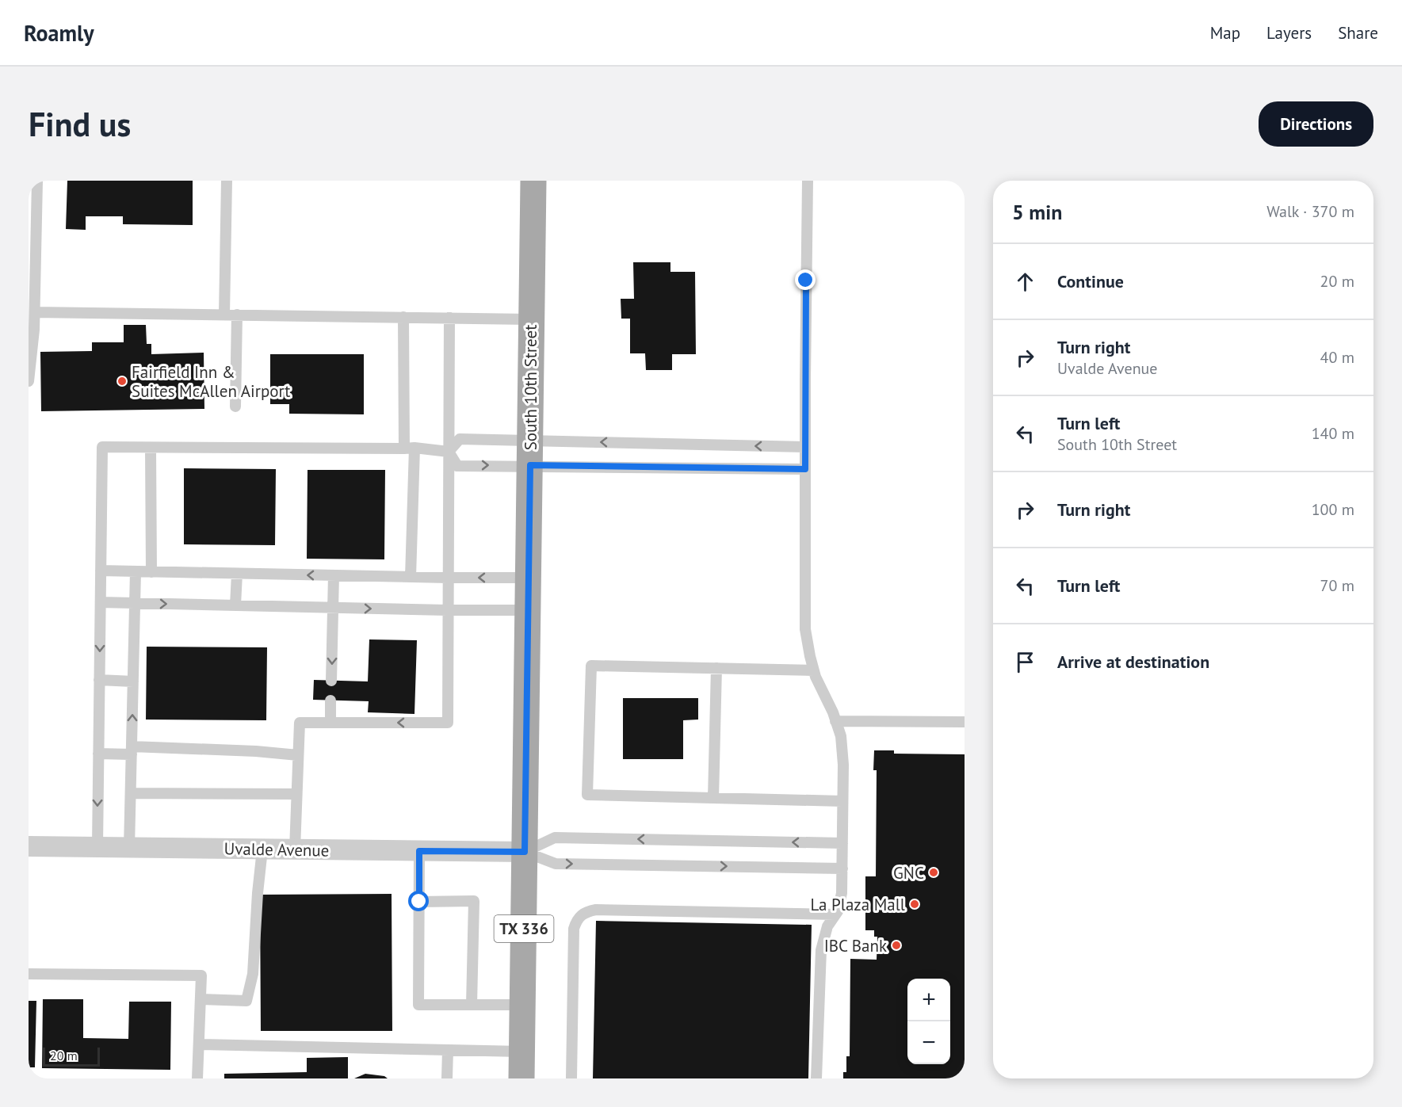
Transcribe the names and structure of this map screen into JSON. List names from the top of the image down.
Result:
{
  "streets": {
    "main road": ["South 10th Street", "TX 336"],
    "street": ["Uvalde Avenue"]
  },
  "crossings": [
    ["South 10th Street", "Uvalde Avenue"]
  ],
  "places": [
    "Fairfield Inn & Suites McAllen Airport",
    "GNC",
    "La Plaza Mall",
    "IBC Bank"
  ],
  "scale_bar": "20 m",
  "page": {
    "header": "Roamly",
    "nav": ["Map", "Layers", "Share"],
    "buttons": "Directions",
    "title": "Find us",
    "heading": ["5 min", "Walk · 370 m"],
    "list": [
      ["Continue", "20 m"],
      ["Turn right", "Uvalde Avenue", "40 m"],
      ["Turn left", "South 10th Street", "140 m"],
      ["Turn right", "100 m"],
      ["Turn left", "70 m"],
      "Arrive at destination"
    ],
    "map_buttons": ["+", "−"],
    "scale": "20 m"
  }
}
